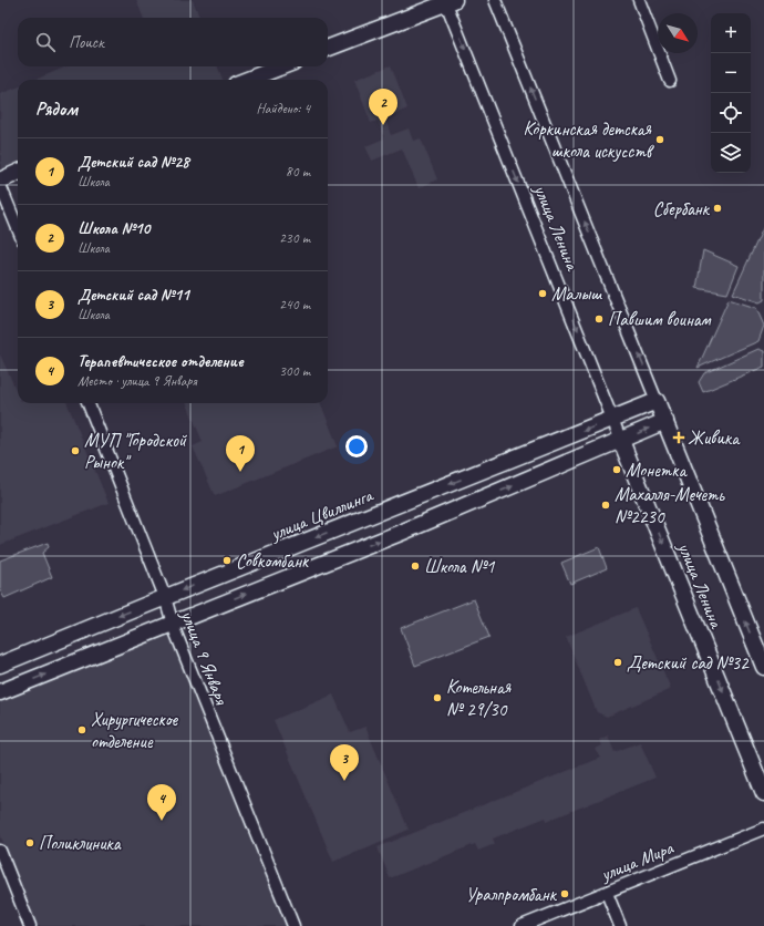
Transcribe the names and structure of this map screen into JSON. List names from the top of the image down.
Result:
{
  "streets": {
    "street": [
      "улица Ленина",
      "улица Цвиллинга",
      "улица 9 Января",
      "улица Мира"
    ]
  },
  "crossings": [
    ["улица Ленина", "улица Цвиллинга"],
    ["улица Цвиллинга", "улица 9 Января"]
  ],
  "places": {
    "other": [
      "Коркинская детская школа искусств",
      "Сбербанк",
      "Малыш",
      "Павшим воинам",
      "МУП \"Городской Рынок\"",
      "Монетка",
      "Махалля-Мечеть №2230",
      "Совкомбанк",
      "Школа №1",
      "Детский сад №32",
      "Котельная № 29/30",
      "Хирургическое отделение",
      "Поликлиника",
      "Уралпромбанк"
    ],
    "health": ["Живика"]
  },
  "north": "bottom right",
  "page": {
    "map_buttons": ["+", "−"],
    "search": "Поиск",
    "heading": ["Рядом", "Найдено: 4"],
    "pins": [
      "2",
      "1",
      "3",
      "4"
    ],
    "list": [
      {
        "mark": "1",
        "name": "Детский сад №28",
        "note": "Школа",
        "value": "80 m"
      },
      {
        "mark": "2",
        "name": "Школа №10",
        "note": "Школа",
        "value": "230 m"
      },
      {
        "mark": "3",
        "name": "Детский сад №11",
        "note": "Школа",
        "value": "240 m"
      },
      {
        "mark": "4",
        "name": "Терапевтическое отделение",
        "note": "Место · улица 9 Января",
        "value": "300 m"
      }
    ]
  }
}
